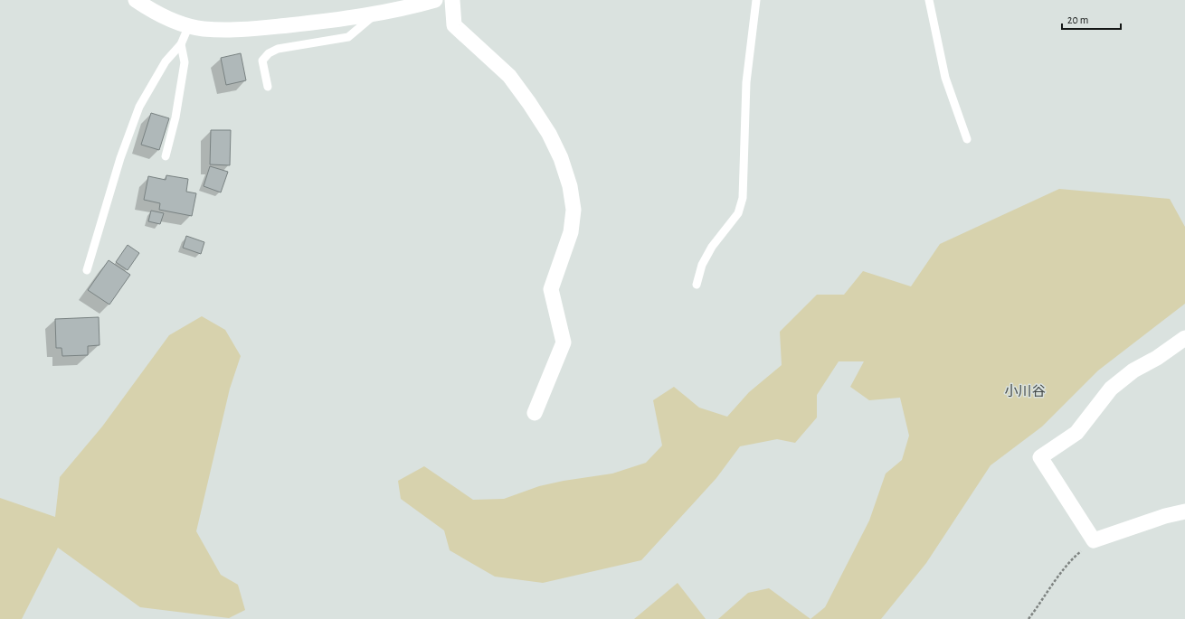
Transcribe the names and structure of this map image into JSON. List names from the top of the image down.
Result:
{
  "districts": ["小川谷"],
  "scale_bar": "20 m"
}
